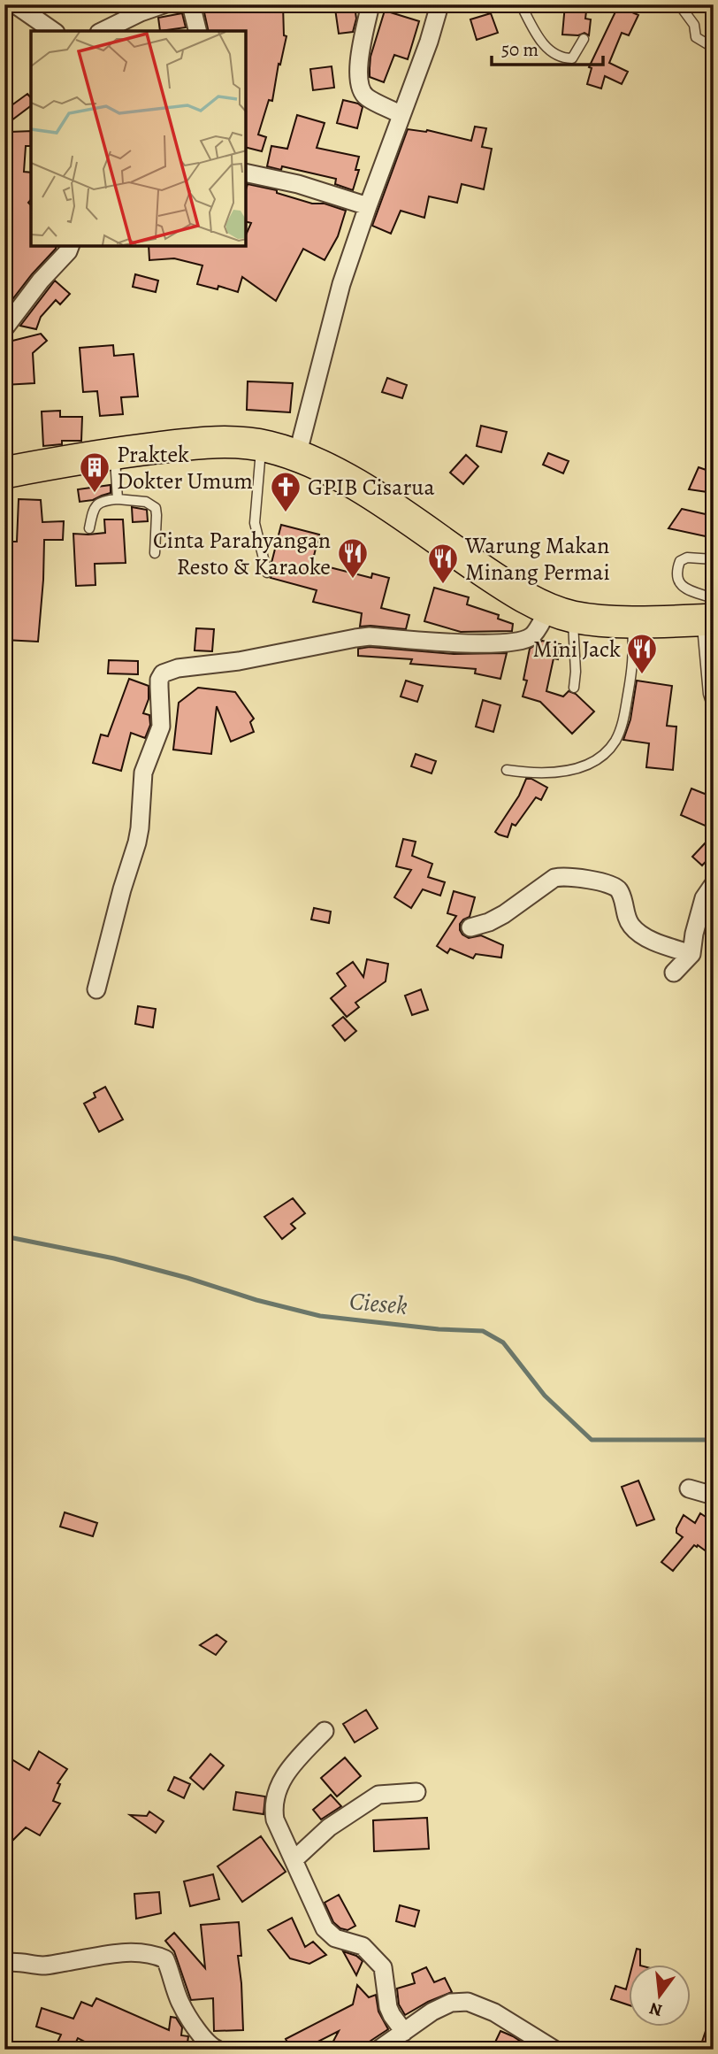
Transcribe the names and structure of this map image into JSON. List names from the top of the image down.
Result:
{
  "water": ["Ciesek"],
  "places": {
    "building": ["Praktek Dokter Umum"],
    "church": ["GPIB Cisarua"],
    "restaurant": ["Cinta Parahyangan Resto & Karaoke", "Warung Makan Minang Permai", "Mini Jack"]
  },
  "scale_bar": "50 m",
  "north": "bottom"
}
